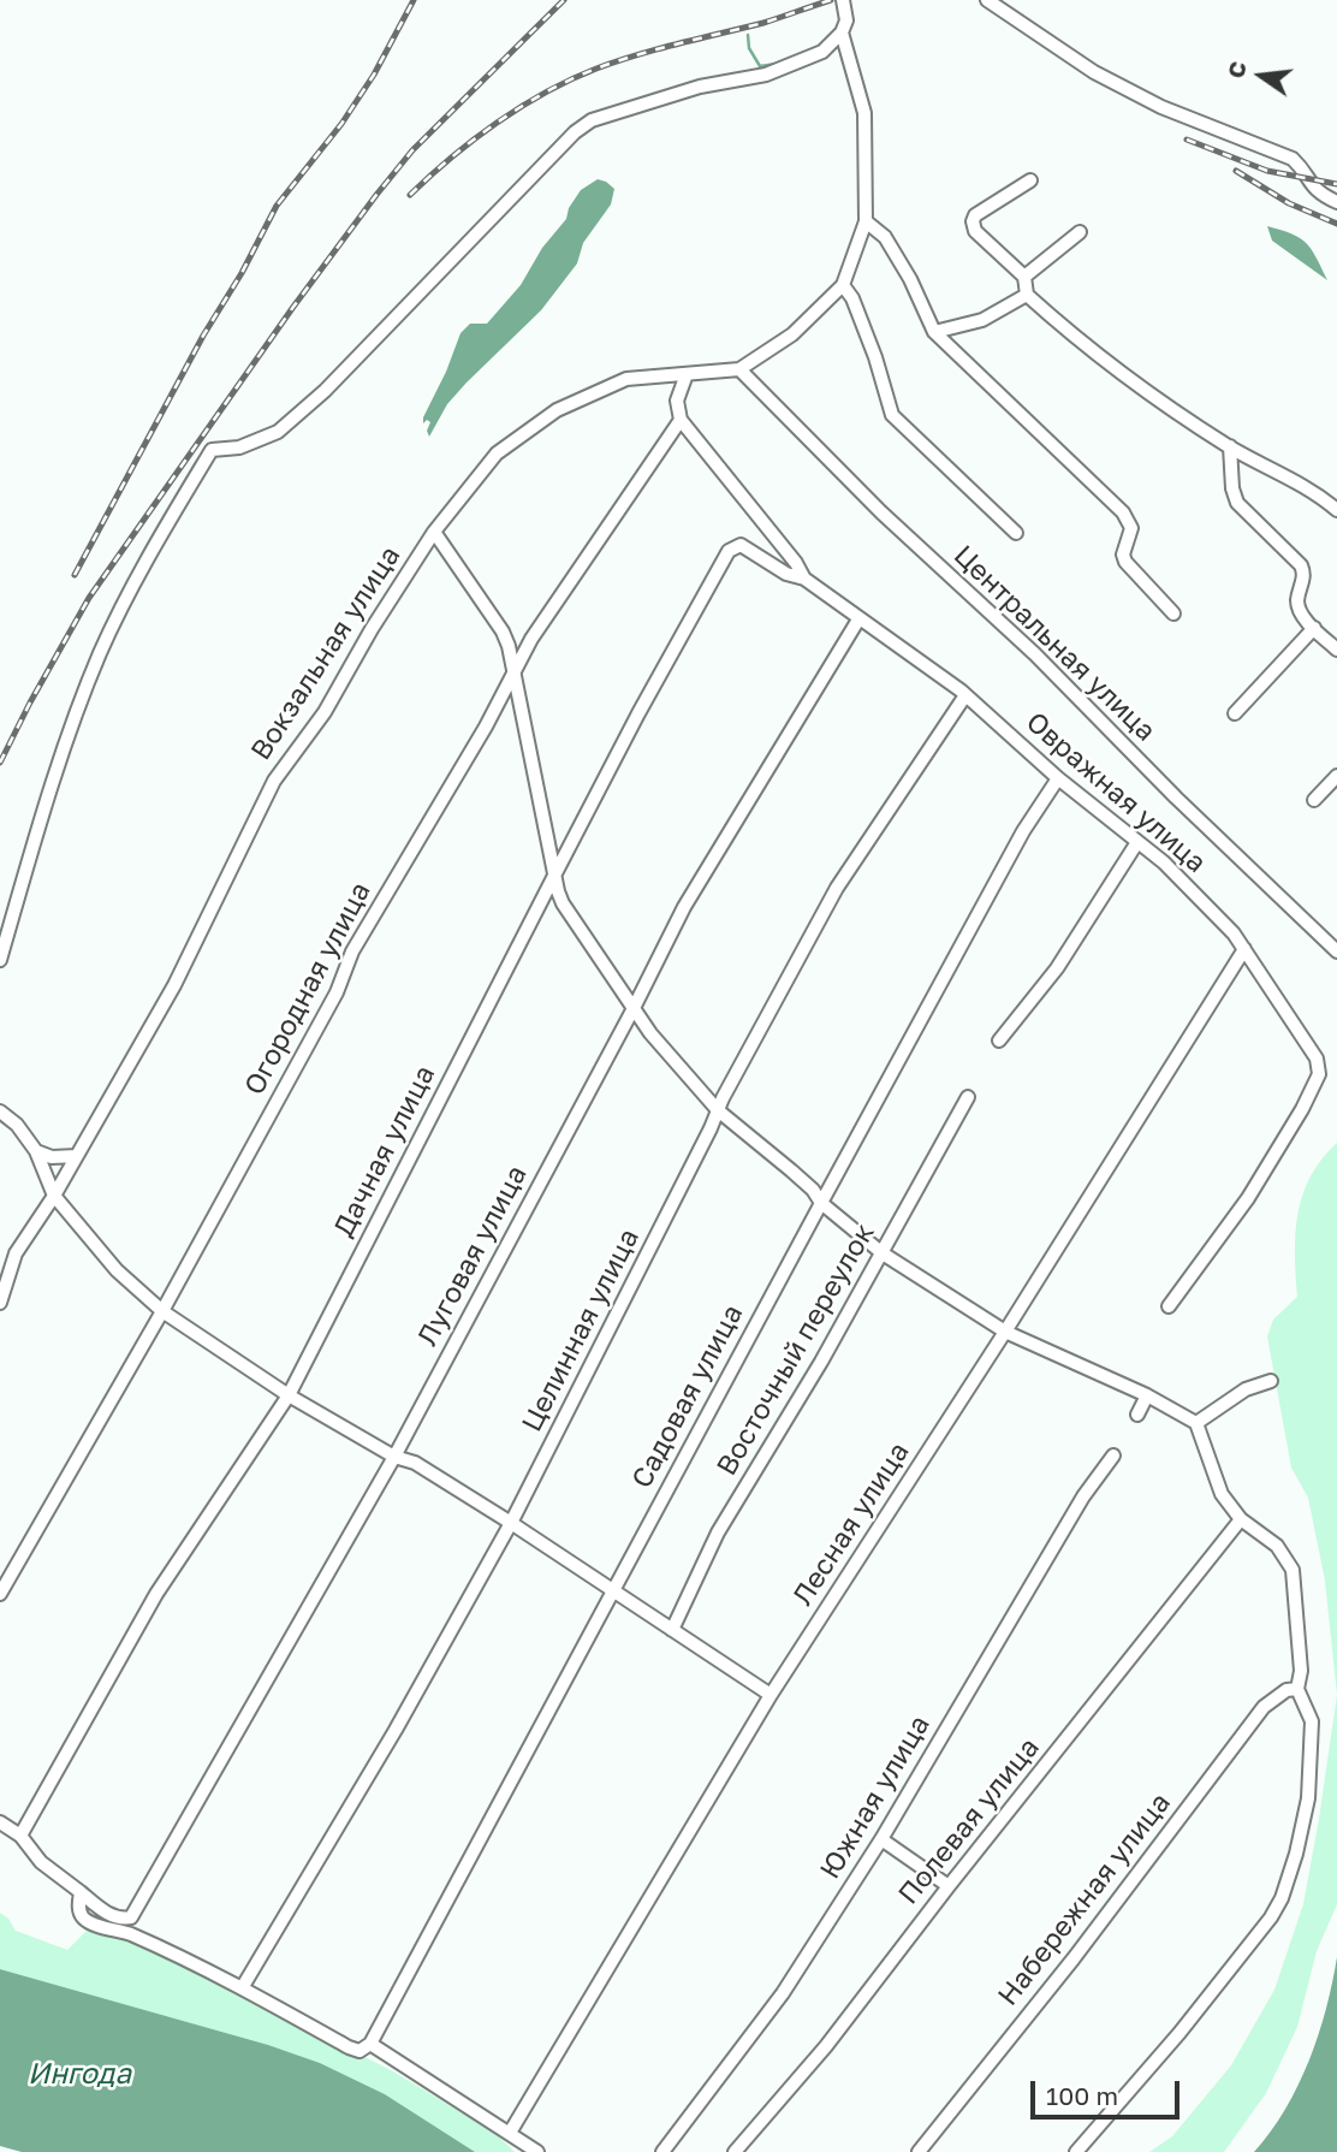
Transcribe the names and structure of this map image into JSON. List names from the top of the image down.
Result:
{
  "streets": {
    "street": [
      "Центральная улица",
      "Вокзальная улица",
      "Овражная улица",
      "Огородная улица",
      "Дачная улица",
      "Луговая улица",
      "Целинная улица",
      "Восточный переулок",
      "Садовая улица",
      "Лесная улица",
      "Южная улица",
      "Полевая улица",
      "Набережная улица"
    ]
  },
  "crossings": [
    ["Центральная улица", "Вокзальная улица"],
    ["Овражная улица", "Огородная улица"],
    ["Овражная улица", "Дачная улица"],
    ["Овражная улица", "Луговая улица"],
    ["Овражная улица", "Целинная улица"],
    ["Овражная улица", "Садовая улица"],
    ["Овражная улица", "Лесная улица"]
  ],
  "water": ["Ингода"],
  "scale_bar": "100 m",
  "north": "left"
}
